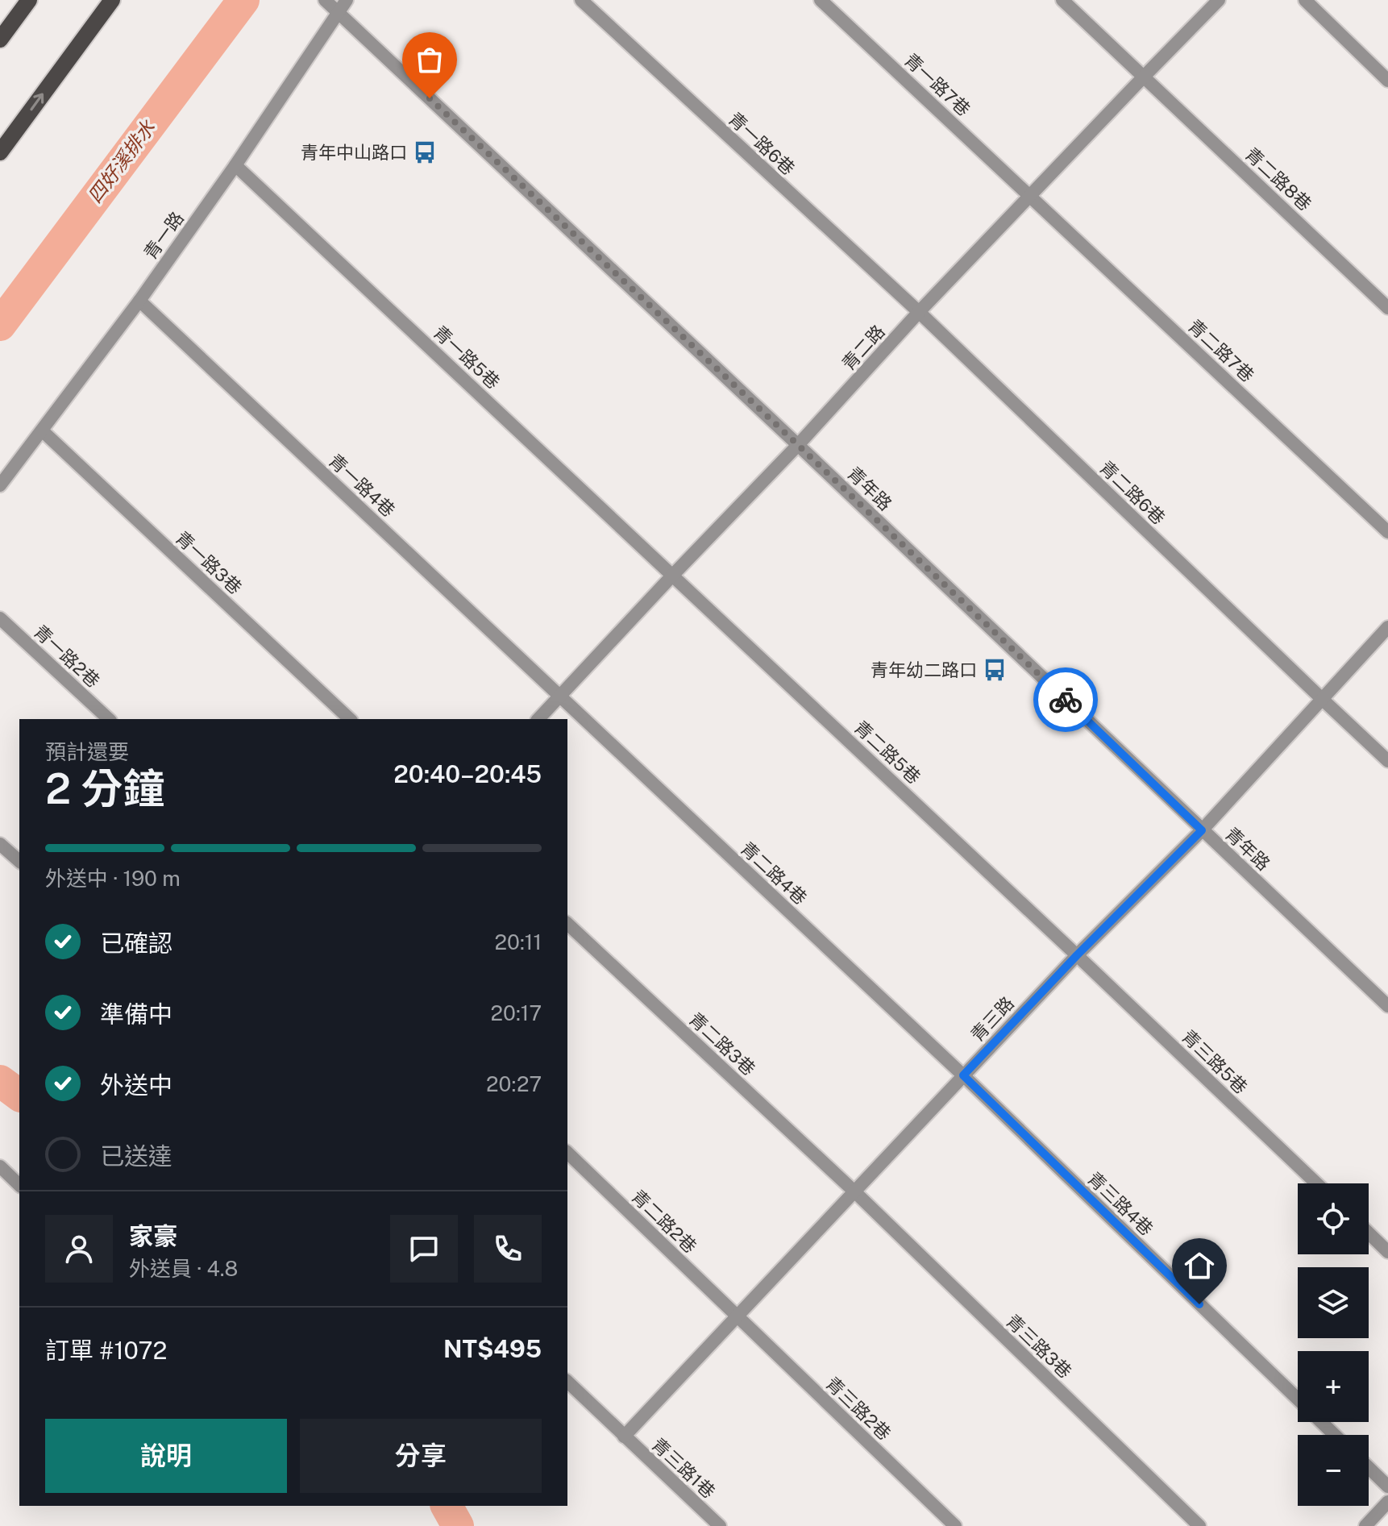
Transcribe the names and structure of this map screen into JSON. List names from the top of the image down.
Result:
{
  "streets": {
    "street": [
      "青一路7巷",
      "青一路6巷",
      "青二路8巷",
      "青一路",
      "青二路",
      "青二路7巷",
      "青一路5巷",
      "青一路4巷",
      "青年路",
      "青二路6巷",
      "青一路3巷",
      "青一路2巷",
      "青二路5巷",
      "青二路4巷",
      "青三路",
      "青二路3巷",
      "青三路5巷",
      "青三路4巷",
      "青二路2巷",
      "青三路3巷",
      "青三路2巷",
      "青三路1巷"
    ]
  },
  "crossings": [
    ["青一路7巷", "青二路"],
    ["青一路7巷", "青二路7巷"],
    ["青一路6巷", "青二路"],
    ["青一路6巷", "青二路6巷"],
    ["青二路8巷", "青二路"],
    ["青一路", "青一路5巷"],
    ["青一路", "青一路4巷"],
    ["青一路", "青年路"],
    ["青一路", "青一路3巷"],
    ["青二路", "青二路7巷"],
    ["青二路", "青一路5巷"],
    ["青二路", "青一路4巷"],
    ["青二路", "青年路"],
    ["青二路", "青二路6巷"],
    ["青二路", "青二路5巷"],
    ["青二路", "青二路4巷"],
    ["青一路5巷", "青二路5巷"],
    ["青一路4巷", "青二路4巷"],
    ["青年路", "青三路"],
    ["青二路6巷", "青三路"],
    ["青二路5巷", "青三路"],
    ["青二路5巷", "青三路5巷"],
    ["青二路4巷", "青三路"],
    ["青二路4巷", "青三路4巷"],
    ["青三路", "青二路3巷"],
    ["青三路", "青三路5巷"],
    ["青三路", "青三路4巷"],
    ["青三路", "青二路2巷"],
    ["青三路", "青三路3巷"],
    ["青三路", "青三路2巷"],
    ["青三路", "青三路1巷"],
    ["青二路3巷", "青三路3巷"],
    ["青二路2巷", "青三路2巷"]
  ],
  "water": ["四好溪排水"],
  "places": {
    "bus stop": ["青年中山路口", "青年幼二路口"]
  },
  "page": {
    "heading": ["2 分鐘", "預計還要", "20:40–20:45"],
    "panel": [
      "家豪",
      "外送員 · 4.8",
      "訂單 #1072",
      "NT$495"
    ],
    "bar": "外送中 · 190 m",
    "list": [
      ["已確認", "20:11"],
      ["準備中", "20:17"],
      ["外送中", "20:27"],
      "已送達"
    ],
    "map_buttons": ["+", "−"],
    "buttons": ["說明", "分享"]
  }
}
